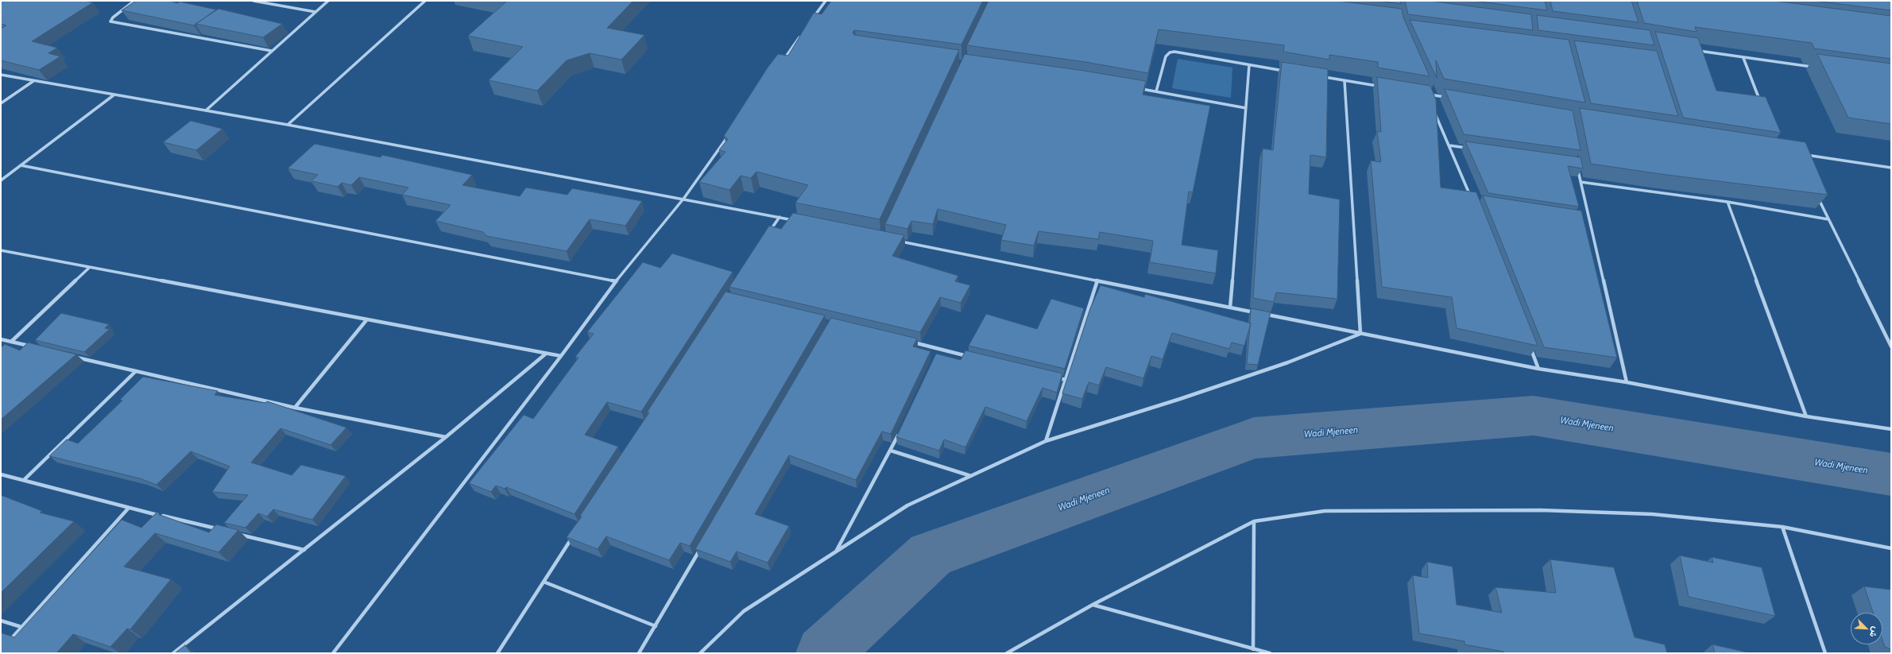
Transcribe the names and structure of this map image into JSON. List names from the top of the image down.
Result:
{
  "water": ["Wadi Mjeneen"],
  "north": "bottom right"
}
